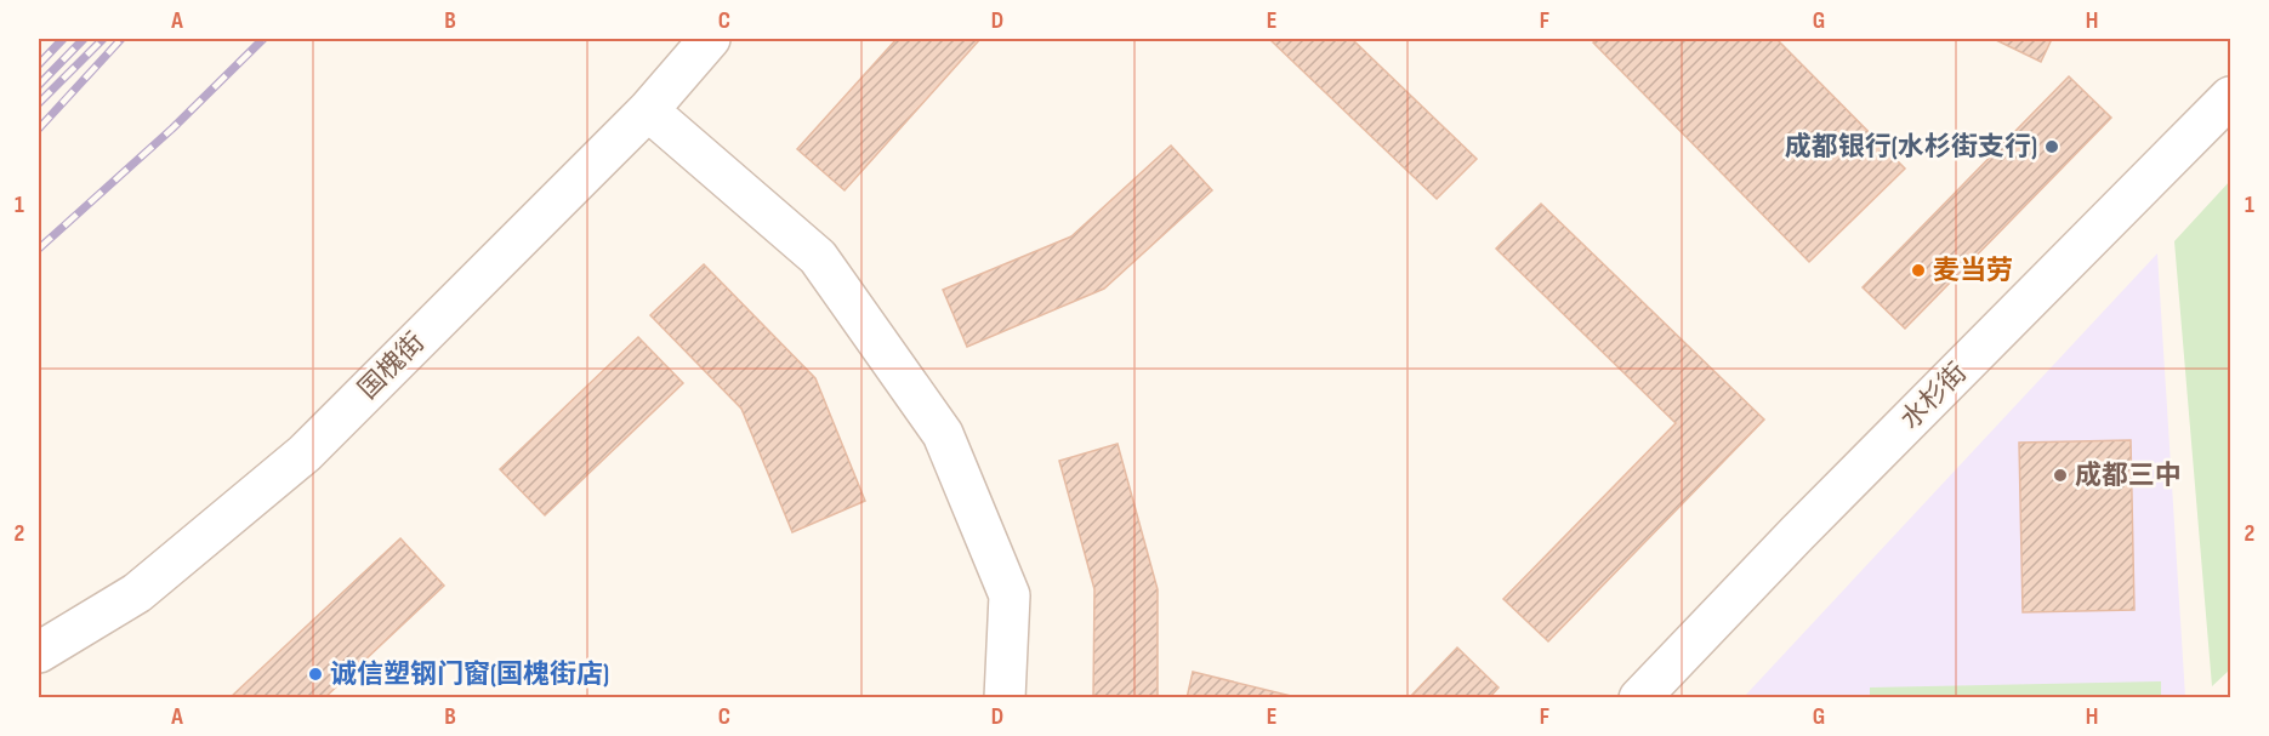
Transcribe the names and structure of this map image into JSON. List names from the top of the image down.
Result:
{
  "streets": {
    "street": ["国槐街", "水杉街"]
  },
  "places": [
    "成都银行(水杉街支行)",
    "麦当劳",
    "成都三中",
    "诚信塑钢门窗(国槐街店)"
  ],
  "grid": {
    "columns": [
      "A",
      "B",
      "C",
      "D",
      "E",
      "F",
      "G",
      "H"
    ],
    "rows": ["1", "2"]
  }
}
